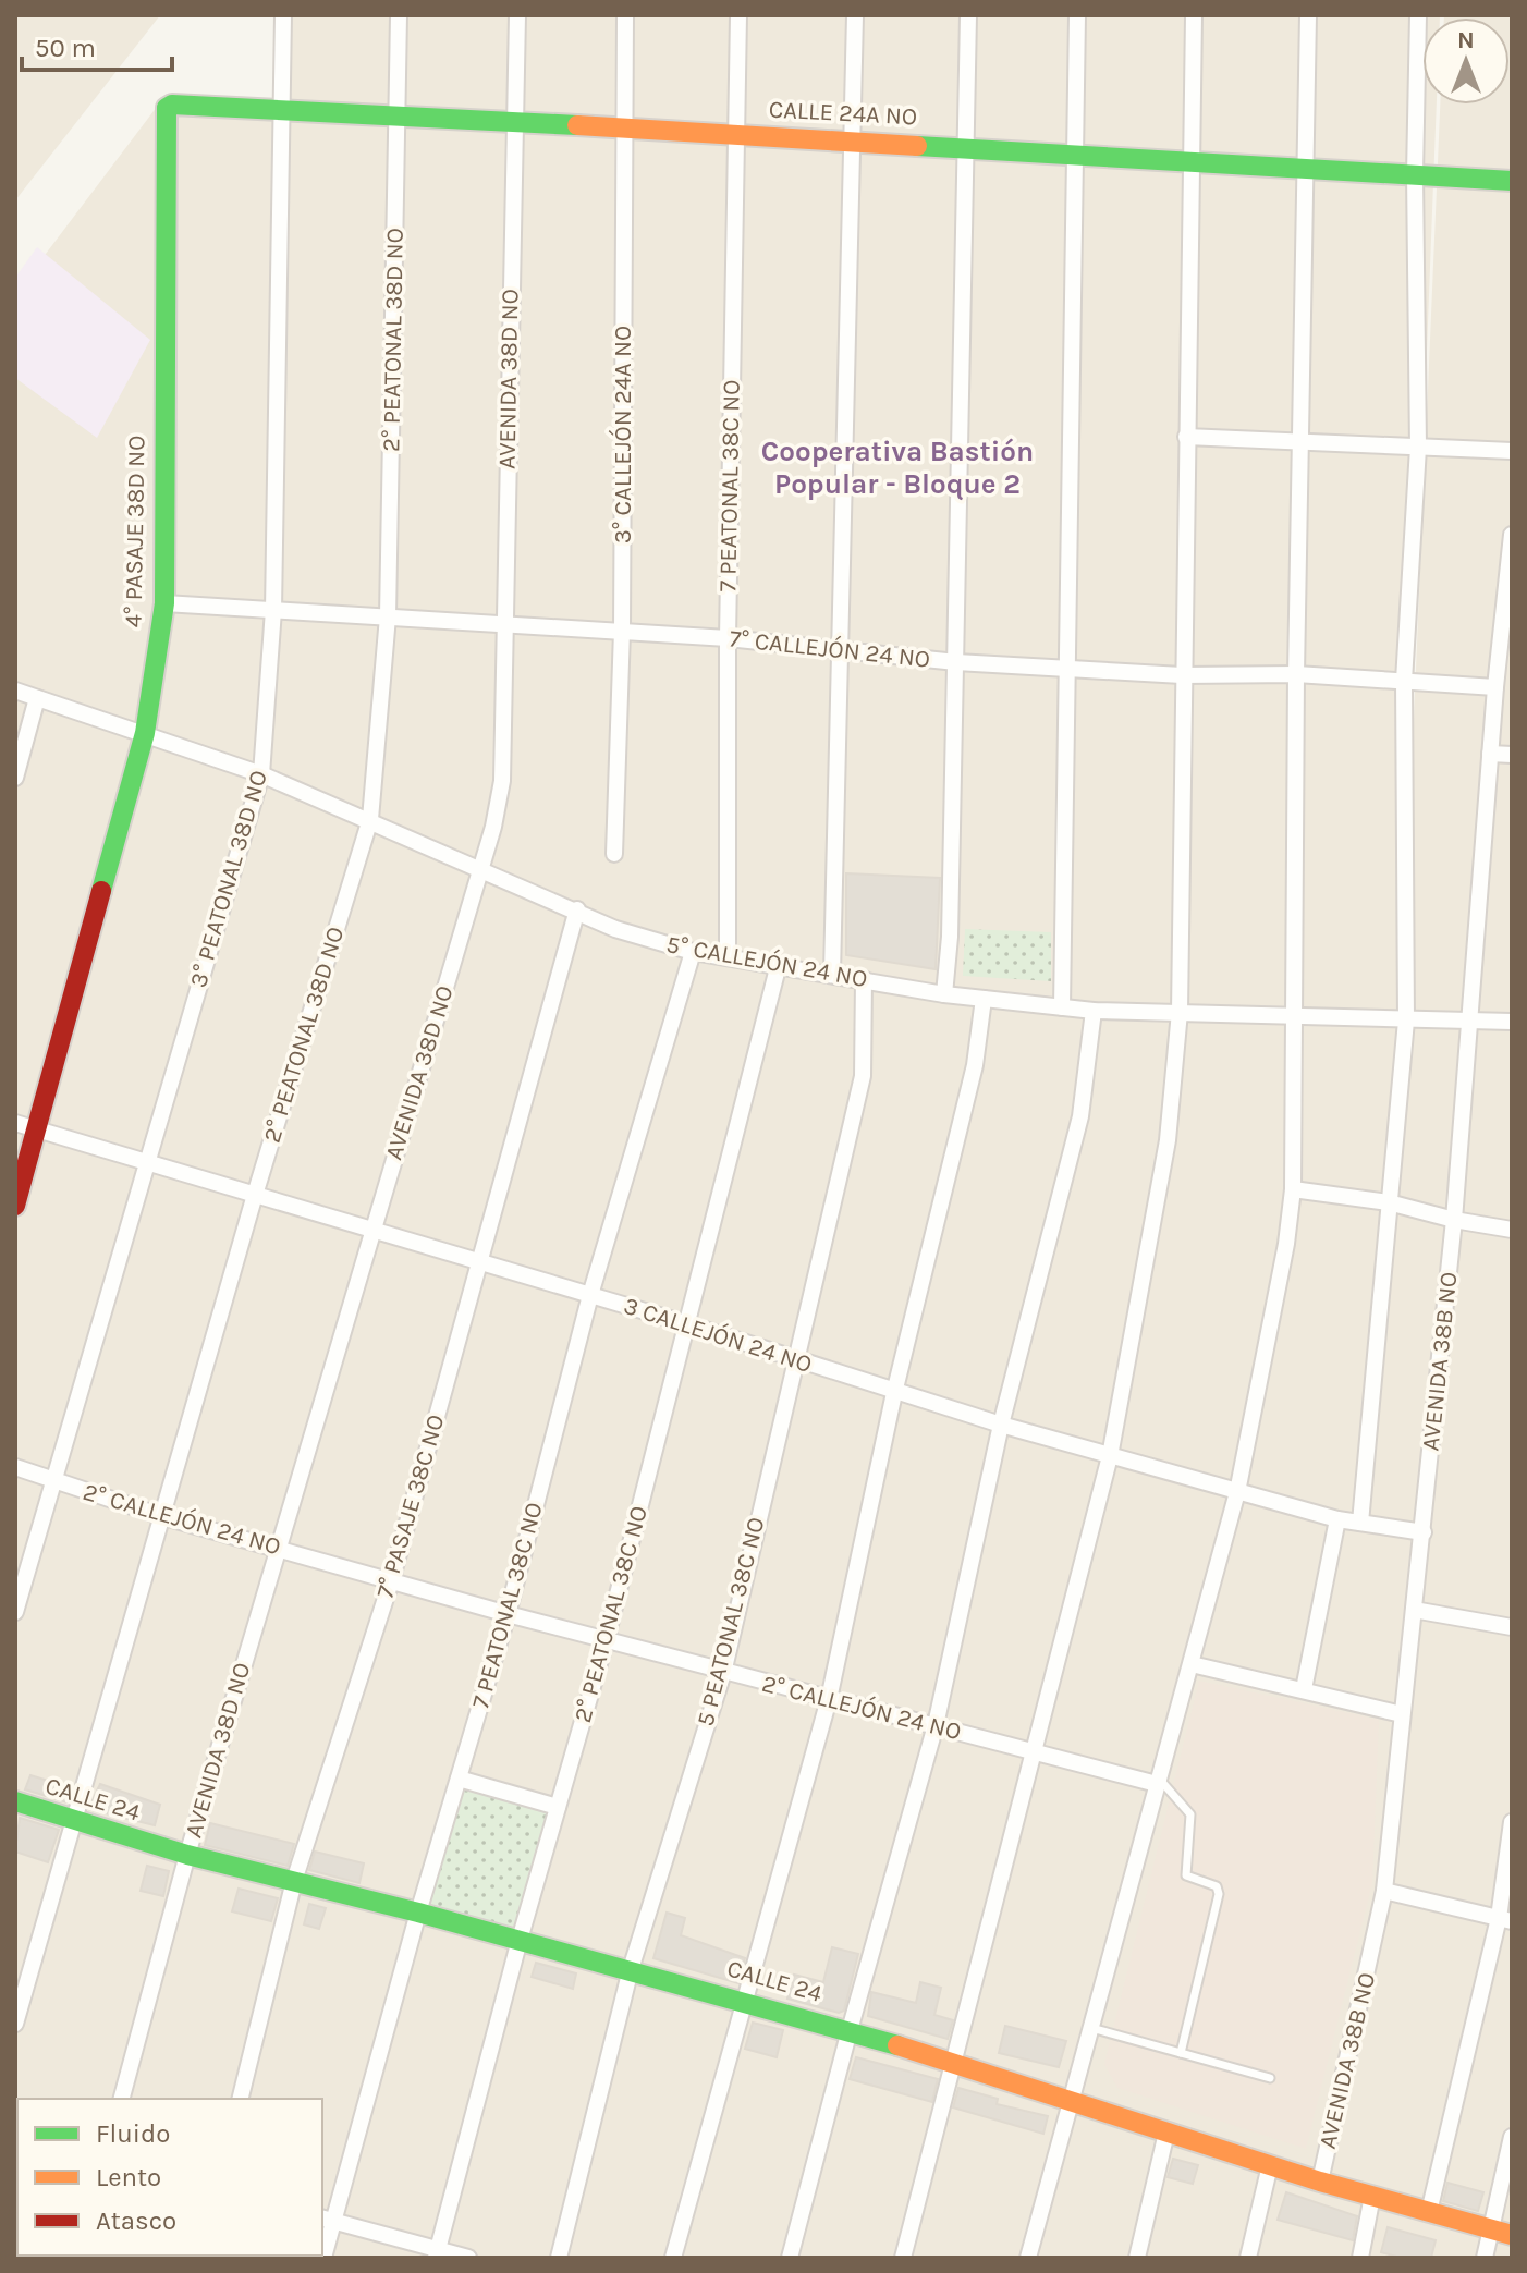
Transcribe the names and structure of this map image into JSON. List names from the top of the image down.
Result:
{
  "streets": {
    "street": [
      "CALLE 24A NO",
      "2° PEATONAL 38D NO",
      "AVENIDA 38D NO",
      "3° CALLEJÓN 24A NO",
      "7 PEATONAL 38C NO",
      "4° PASAJE 38D NO",
      "7° CALLEJÓN 24 NO",
      "3° PEATONAL 38D NO",
      "5° CALLEJÓN 24 NO",
      "3 CALLEJÓN 24 NO",
      "AVENIDA 38B NO",
      "7° PASAJE 38C NO",
      "2° CALLEJÓN 24 NO",
      "2° PEATONAL 38C NO",
      "5 PEATONAL 38C NO",
      "CALLE 24"
    ]
  },
  "crossings": [
    ["CALLE 24A NO", "2° PEATONAL 38D NO"],
    ["CALLE 24A NO", "AVENIDA 38D NO"],
    ["CALLE 24A NO", "3° CALLEJÓN 24A NO"],
    ["CALLE 24A NO", "7 PEATONAL 38C NO"],
    ["CALLE 24A NO", "4° PASAJE 38D NO"],
    ["CALLE 24A NO", "3° PEATONAL 38D NO"],
    ["2° PEATONAL 38D NO", "7° CALLEJÓN 24 NO"],
    ["2° PEATONAL 38D NO", "5° CALLEJÓN 24 NO"],
    ["2° PEATONAL 38D NO", "3 CALLEJÓN 24 NO"],
    ["2° PEATONAL 38D NO", "2° CALLEJÓN 24 NO"],
    ["2° PEATONAL 38D NO", "CALLE 24"],
    ["AVENIDA 38D NO", "7° CALLEJÓN 24 NO"],
    ["AVENIDA 38D NO", "5° CALLEJÓN 24 NO"],
    ["AVENIDA 38D NO", "3 CALLEJÓN 24 NO"],
    ["AVENIDA 38D NO", "2° CALLEJÓN 24 NO"],
    ["AVENIDA 38D NO", "CALLE 24"],
    ["3° CALLEJÓN 24A NO", "7° CALLEJÓN 24 NO"],
    ["7 PEATONAL 38C NO", "7° CALLEJÓN 24 NO"],
    ["7 PEATONAL 38C NO", "5° CALLEJÓN 24 NO"],
    ["7 PEATONAL 38C NO", "3 CALLEJÓN 24 NO"],
    ["7 PEATONAL 38C NO", "2° CALLEJÓN 24 NO"],
    ["7 PEATONAL 38C NO", "CALLE 24"],
    ["4° PASAJE 38D NO", "7° CALLEJÓN 24 NO"],
    ["4° PASAJE 38D NO", "5° CALLEJÓN 24 NO"],
    ["4° PASAJE 38D NO", "3 CALLEJÓN 24 NO"],
    ["7° CALLEJÓN 24 NO", "3° PEATONAL 38D NO"],
    ["7° CALLEJÓN 24 NO", "AVENIDA 38B NO"],
    ["3° PEATONAL 38D NO", "5° CALLEJÓN 24 NO"],
    ["3° PEATONAL 38D NO", "3 CALLEJÓN 24 NO"],
    ["3° PEATONAL 38D NO", "2° CALLEJÓN 24 NO"],
    ["5° CALLEJÓN 24 NO", "AVENIDA 38B NO"],
    ["5° CALLEJÓN 24 NO", "7° PASAJE 38C NO"],
    ["5° CALLEJÓN 24 NO", "2° PEATONAL 38C NO"],
    ["5° CALLEJÓN 24 NO", "5 PEATONAL 38C NO"],
    ["3 CALLEJÓN 24 NO", "AVENIDA 38B NO"],
    ["3 CALLEJÓN 24 NO", "7° PASAJE 38C NO"],
    ["3 CALLEJÓN 24 NO", "2° PEATONAL 38C NO"],
    ["3 CALLEJÓN 24 NO", "5 PEATONAL 38C NO"],
    ["AVENIDA 38B NO", "CALLE 24"],
    ["7° PASAJE 38C NO", "2° CALLEJÓN 24 NO"],
    ["7° PASAJE 38C NO", "CALLE 24"],
    ["2° CALLEJÓN 24 NO", "2° PEATONAL 38C NO"],
    ["2° CALLEJÓN 24 NO", "5 PEATONAL 38C NO"],
    ["2° PEATONAL 38C NO", "CALLE 24"],
    ["5 PEATONAL 38C NO", "CALLE 24"]
  ],
  "districts": ["Cooperativa Bastión Popular - Bloque 2"],
  "legend": ["Fluido", "Lento", "Atasco"],
  "scale_bar": "50 m",
  "north": "top"
}
